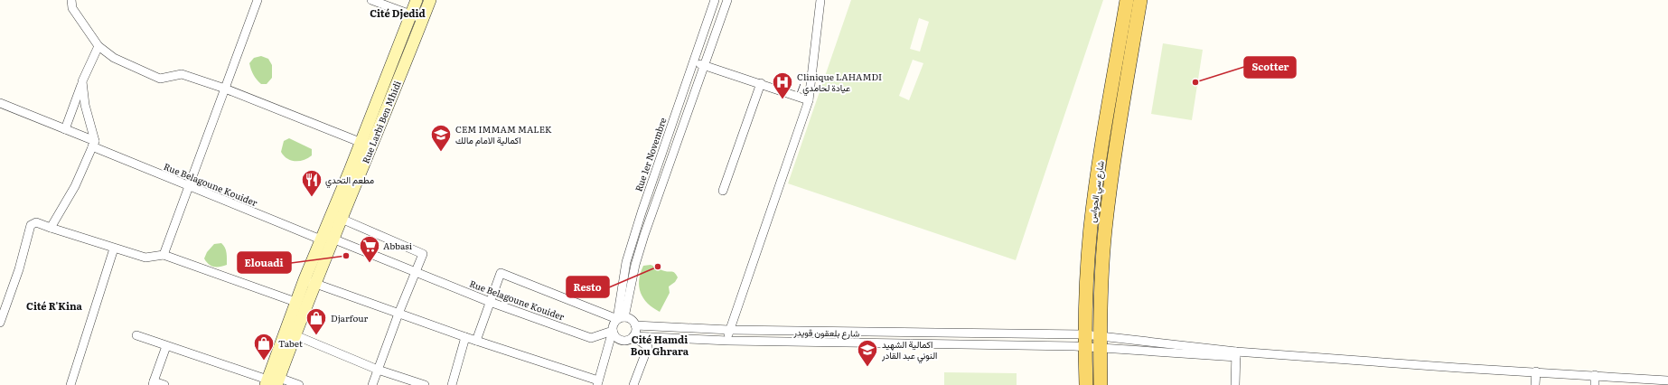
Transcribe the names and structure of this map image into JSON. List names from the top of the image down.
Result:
{
  "streets": {
    "main road": ["شارع سي الحواس"],
    "street": [
      "Rue Larbi Ben Mhidi",
      "Rue 1er Novembre",
      "Rue Belagoune Kouider",
      "شارع بلعقون قويدر"
    ]
  },
  "crossings": [
    ["Rue Larbi Ben Mhidi", "Rue Belagoune Kouider"],
    ["Rue 1er Novembre", "Rue Belagoune Kouider"],
    ["Rue 1er Novembre", "شارع بلعقون قويدر"],
    ["Rue Belagoune Kouider", "شارع بلعقون قويدر"],
    ["شارع سي الحواس", "شارع بلعقون قويدر"]
  ],
  "districts": ["Cité Djedid", "Cité R'Kina", "Cité Hamdi Bou Ghrara"],
  "places": {
    "other": ["Scotter", "Elouadi", "Resto"],
    "hospital": ["Clinique LAHAMDI / عيادة لحامدي"],
    "school or university": ["CEM IMMAM MALEK اكمالية الامام مالك", "اكمالية الشهيد النوني عبد القادر"],
    "restaurant": ["مطعم التحدي"],
    "supermarket": ["Abbasi"],
    "shop": ["Djarfour", "Tabet"]
  }
}
